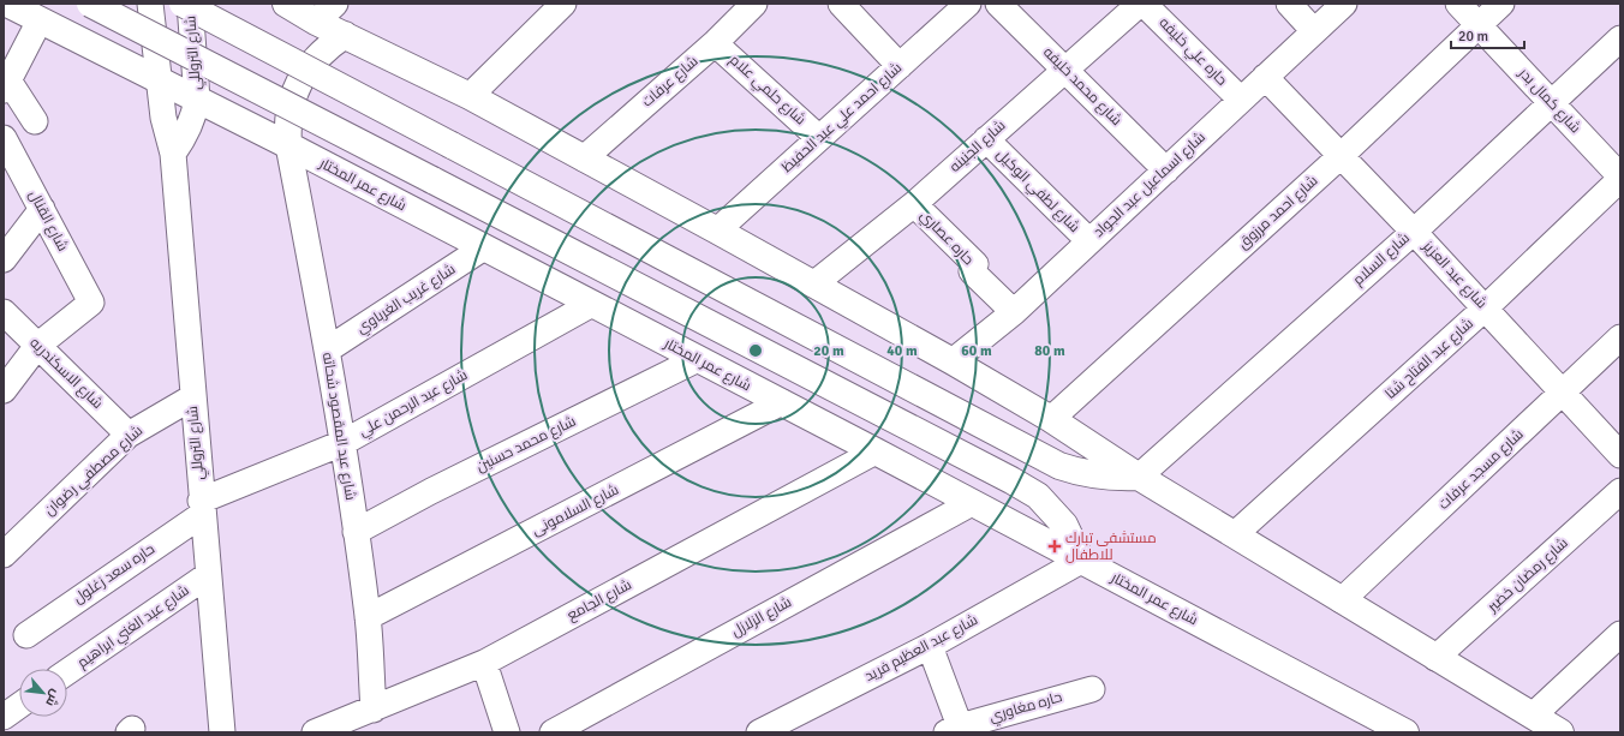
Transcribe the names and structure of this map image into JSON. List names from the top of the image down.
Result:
{
  "streets": {
    "main road": ["شارع عمر المختار"],
    "street": [
      "حاره علي خليفه",
      "شارع التروللي",
      "شارع عرفات",
      "شارع محمد خليفه",
      "شارع حلمي علام",
      "شارع كمال بدر",
      "شارع احمد علي عبد الحفيظ",
      "شارع الجنينه",
      "شارع اسماعيل عبد الجواد",
      "شارع لطفي الوكيل",
      "شارع احمد مرزوق",
      "شارع القنال",
      "حاره عصاري",
      "شارع السلام",
      "شارع عبد العزيز",
      "شارع غريب الغرباوي",
      "شارع عبد الفتاح شتا",
      "شارع الاسكندريه",
      "شارع عبد الرحمن علي",
      "شارع عبد المقصود شحاته",
      "شارع محمد حسنين",
      "شارع مسجد عرفات",
      "شارع مصطفي رضوان",
      "شارع السلامونى",
      "حاره سعد زغلول",
      "شارع رمضان خضير",
      "شارع الجامع",
      "شارع الزلازل",
      "شارع عبد الغني ابراهيم",
      "شارع عبد العظيم فريد",
      "حاره مغاوري"
    ]
  },
  "crossings": [
    ["حاره علي خليفه", "شارع اسماعيل عبد الجواد"],
    ["شارع التروللي", "شارع عمر المختار"],
    ["شارع التروللي", "شارع عبد الرحمن علي"],
    ["شارع التروللي", "شارع مصطفي رضوان"],
    ["شارع التروللي", "حاره سعد زغلول"],
    ["شارع التروللي", "شارع عبد الغني ابراهيم"],
    ["شارع عرفات", "شارع حلمي علام"],
    ["شارع محمد خليفه", "شارع الجنينه"],
    ["شارع محمد خليفه", "شارع اسماعيل عبد الجواد"],
    ["شارع حلمي علام", "شارع احمد علي عبد الحفيظ"],
    ["شارع كمال بدر", "شارع احمد مرزوق"],
    ["شارع كمال بدر", "شارع السلام"],
    ["شارع كمال بدر", "شارع عبد الفتاح شتا"],
    ["شارع الجنينه", "شارع لطفي الوكيل"],
    ["شارع الجنينه", "حاره عصاري"],
    ["شارع عمر المختار", "شارع غريب الغرباوي"],
    ["شارع عمر المختار", "شارع عبد الرحمن علي"],
    ["شارع عمر المختار", "شارع عبد المقصود شحاته"],
    ["شارع عمر المختار", "شارع محمد حسنين"],
    ["شارع عمر المختار", "شارع السلامونى"],
    ["شارع عمر المختار", "شارع الجامع"],
    ["شارع عمر المختار", "شارع الزلازل"],
    ["شارع عمر المختار", "شارع عبد العظيم فريد"],
    ["شارع اسماعيل عبد الجواد", "شارع لطفي الوكيل"],
    ["شارع اسماعيل عبد الجواد", "حاره عصاري"],
    ["شارع اسماعيل عبد الجواد", "شارع عبد العزيز"],
    ["شارع احمد مرزوق", "شارع عبد العزيز"],
    ["شارع القنال", "شارع الاسكندريه"],
    ["شارع السلام", "شارع عبد العزيز"],
    ["شارع عبد العزيز", "شارع عبد الفتاح شتا"],
    ["شارع عبد العزيز", "شارع مسجد عرفات"],
    ["شارع غريب الغرباوي", "شارع عبد المقصود شحاته"],
    ["شارع الاسكندريه", "شارع مصطفي رضوان"],
    ["شارع عبد الرحمن علي", "شارع عبد المقصود شحاته"],
    ["شارع عبد الرحمن علي", "حاره سعد زغلول"],
    ["شارع عبد المقصود شحاته", "شارع محمد حسنين"],
    ["شارع عبد المقصود شحاته", "شارع السلامونى"],
    ["شارع عبد المقصود شحاته", "شارع الجامع"]
  ],
  "places": {
    "health": ["مستشفى تبارك للاطفال"]
  },
  "scale_bar": "20 m",
  "north": "bottom right",
  "rings": [
    "20 m",
    "40 m",
    "60 m",
    "80 m"
  ]
}
